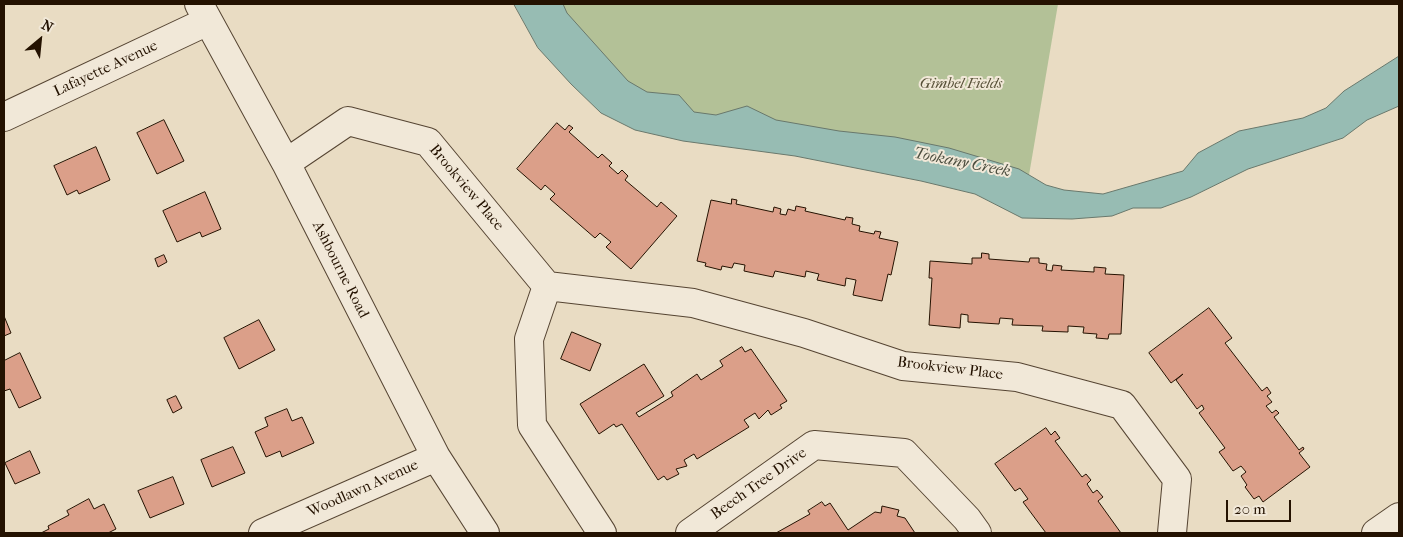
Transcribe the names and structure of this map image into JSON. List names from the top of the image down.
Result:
{
  "streets": {
    "street": [
      "Lafayette Avenue",
      "Brookview Place",
      "Ashbourne Road",
      "Beech Tree Drive",
      "Woodlawn Avenue"
    ]
  },
  "crossings": [
    ["Lafayette Avenue", "Ashbourne Road"],
    ["Brookview Place", "Ashbourne Road"],
    ["Ashbourne Road", "Woodlawn Avenue"]
  ],
  "water": ["Tookany Creek"],
  "parks": ["Gimbel Fields"],
  "scale_bar": "20 m",
  "north": "top right"
}
